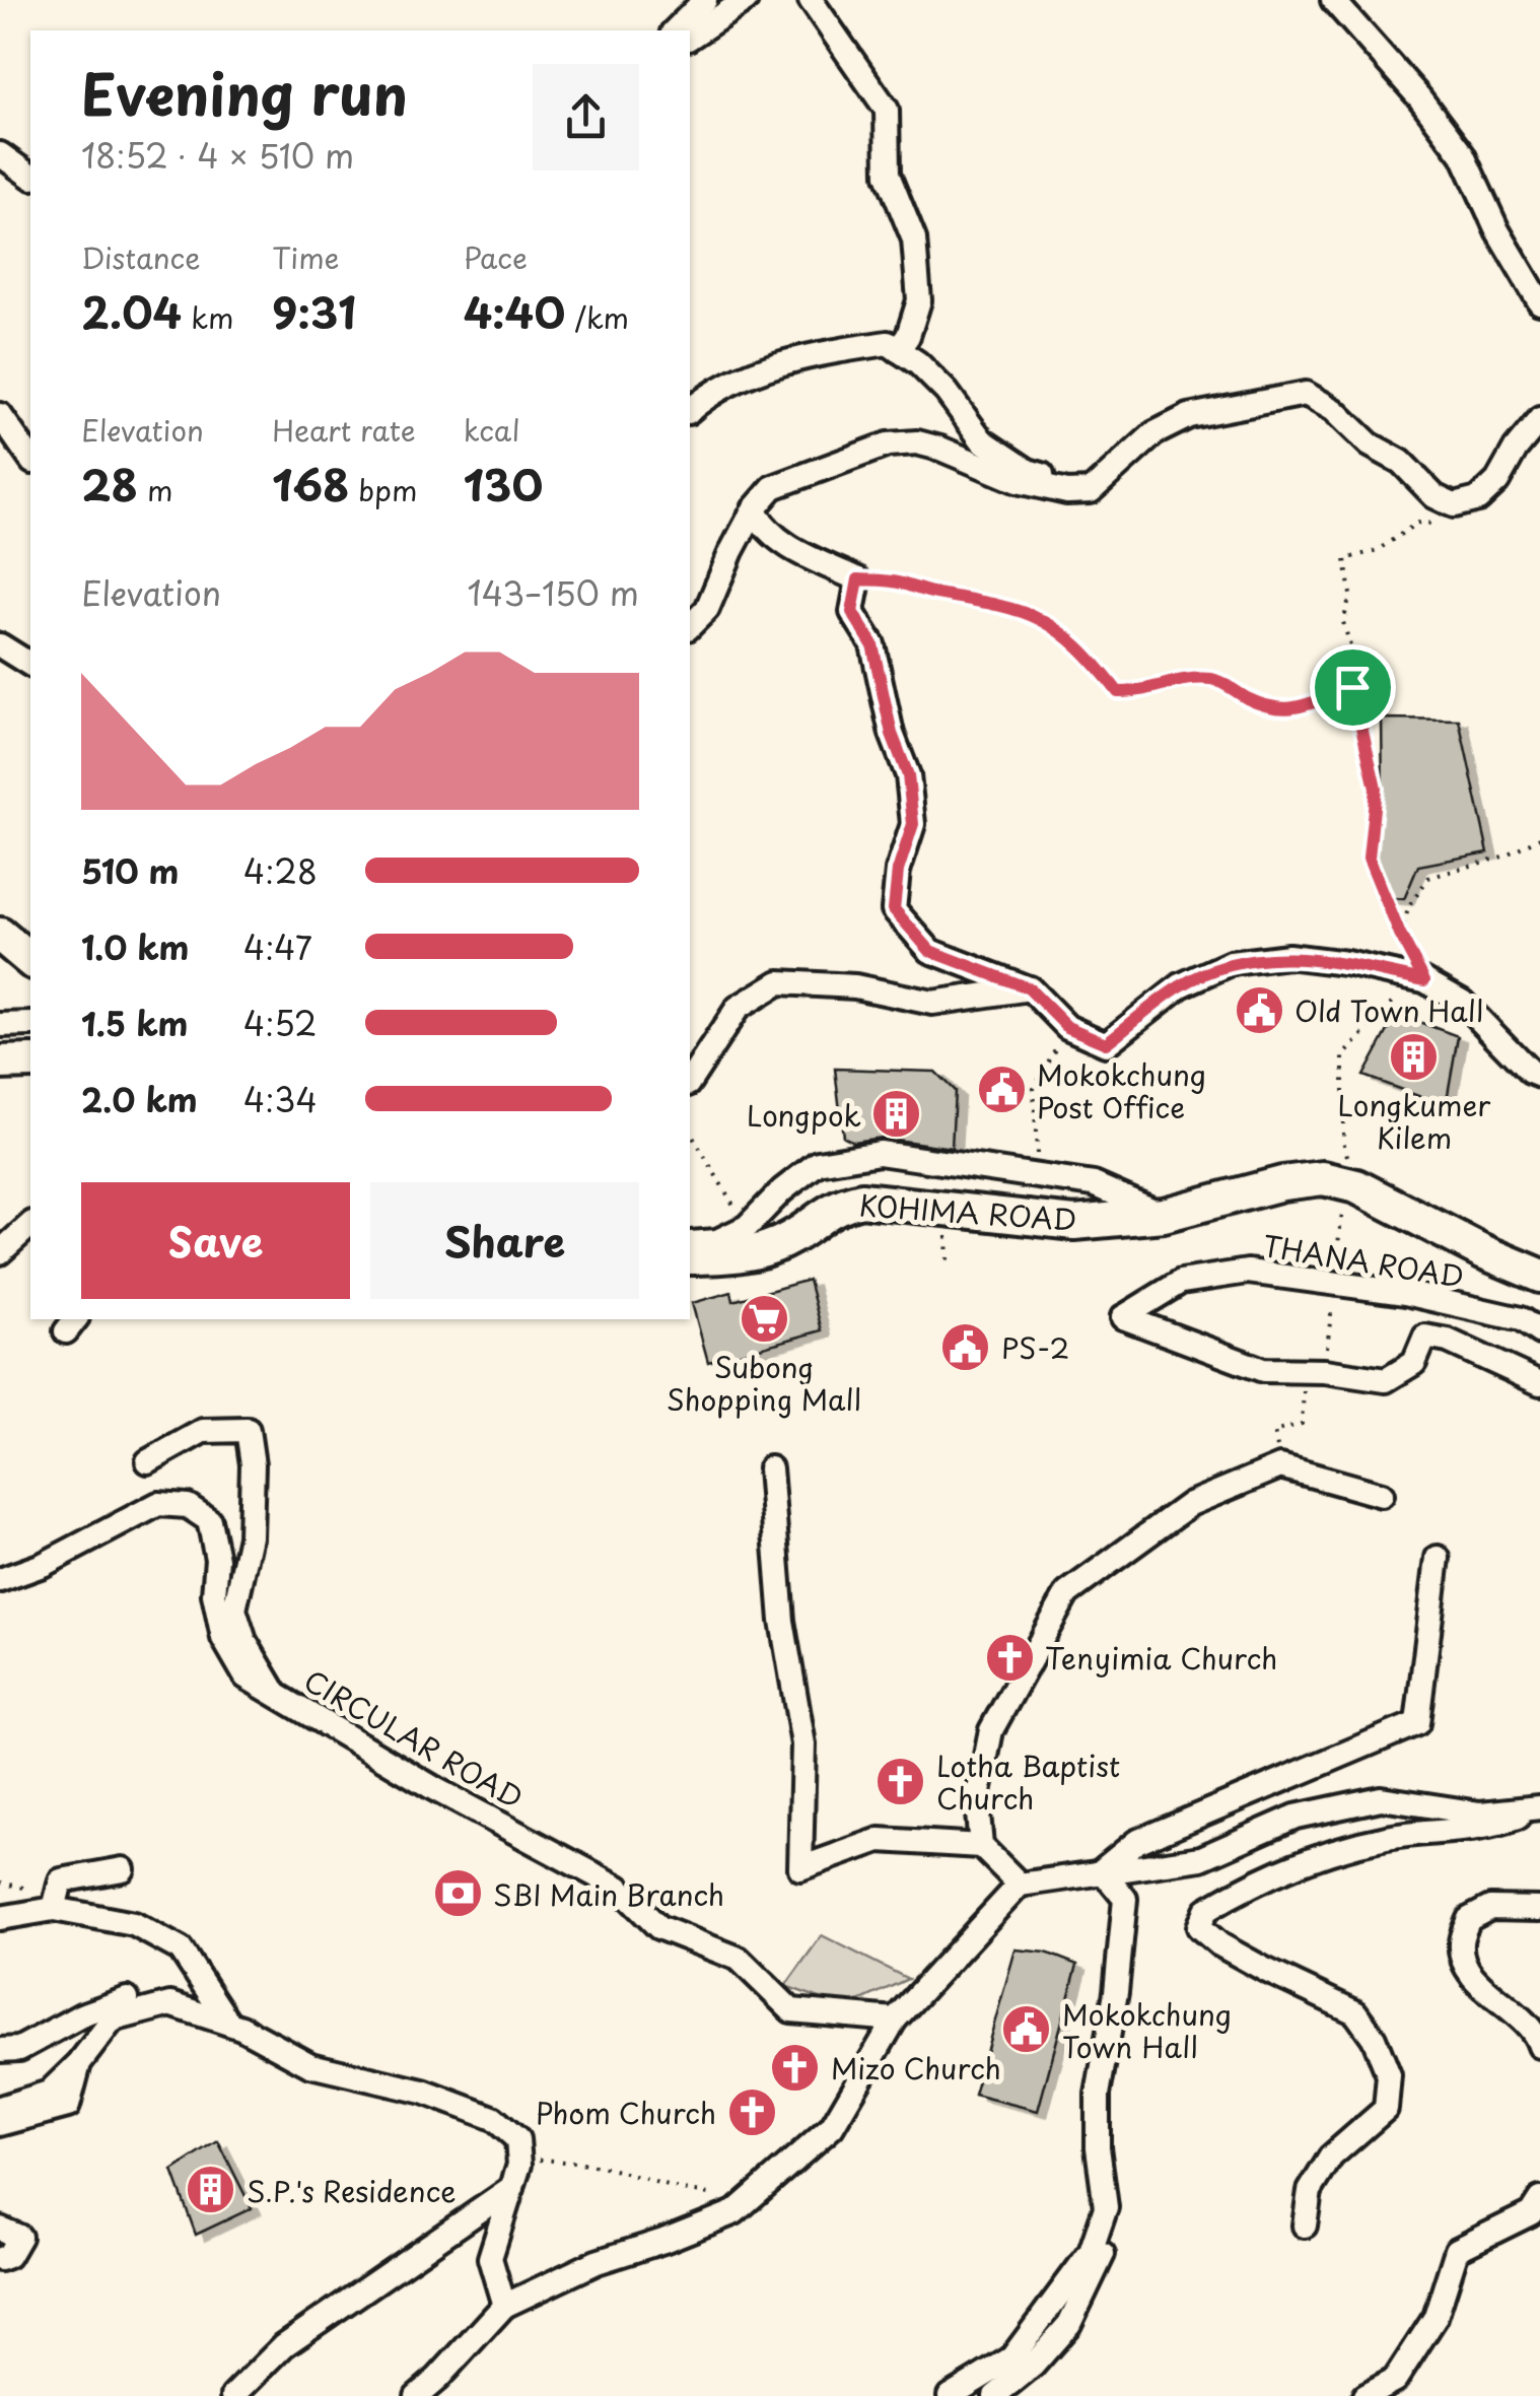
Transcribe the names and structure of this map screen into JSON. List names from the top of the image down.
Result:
{
  "streets": {
    "highway": ["KOHIMA ROAD"],
    "street": ["THANA ROAD", "CIRCULAR ROAD"]
  },
  "places": {
    "public building": [
      "Old Town Hall",
      "Mokokchung Post Office",
      "PS-2",
      "Mokokchung Town Hall"
    ],
    "building": ["Longkumer Kilem", "Longpok", "S.P.'s Residence"],
    "supermarket": ["Subong Shopping Mall"],
    "church": [
      "Tenyimia Church",
      "Lotha Baptist Church",
      "Mizo Church",
      "Phom Church"
    ],
    "bank": ["SBI Main Branch"]
  },
  "page": {
    "heading": ["Evening run", "18:52 · 4 × 510 m"],
    "stats": [
      ["Distance", "2.04 km"],
      ["Time", "9:31"],
      ["Pace", "4:40 /km"],
      ["Elevation", "28 m"],
      ["Heart rate", "168 bpm"],
      ["kcal", "130"]
    ],
    "chart": ["Elevation", "143–150 m"],
    "list": [
      {
        "name": "510 m",
        "note": "4:28"
      },
      {
        "name": "1.0 km",
        "note": "4:47"
      },
      {
        "name": "1.5 km",
        "note": "4:52"
      },
      {
        "name": "2.0 km",
        "note": "4:34"
      }
    ],
    "buttons": ["Save", "Share"]
  }
}
